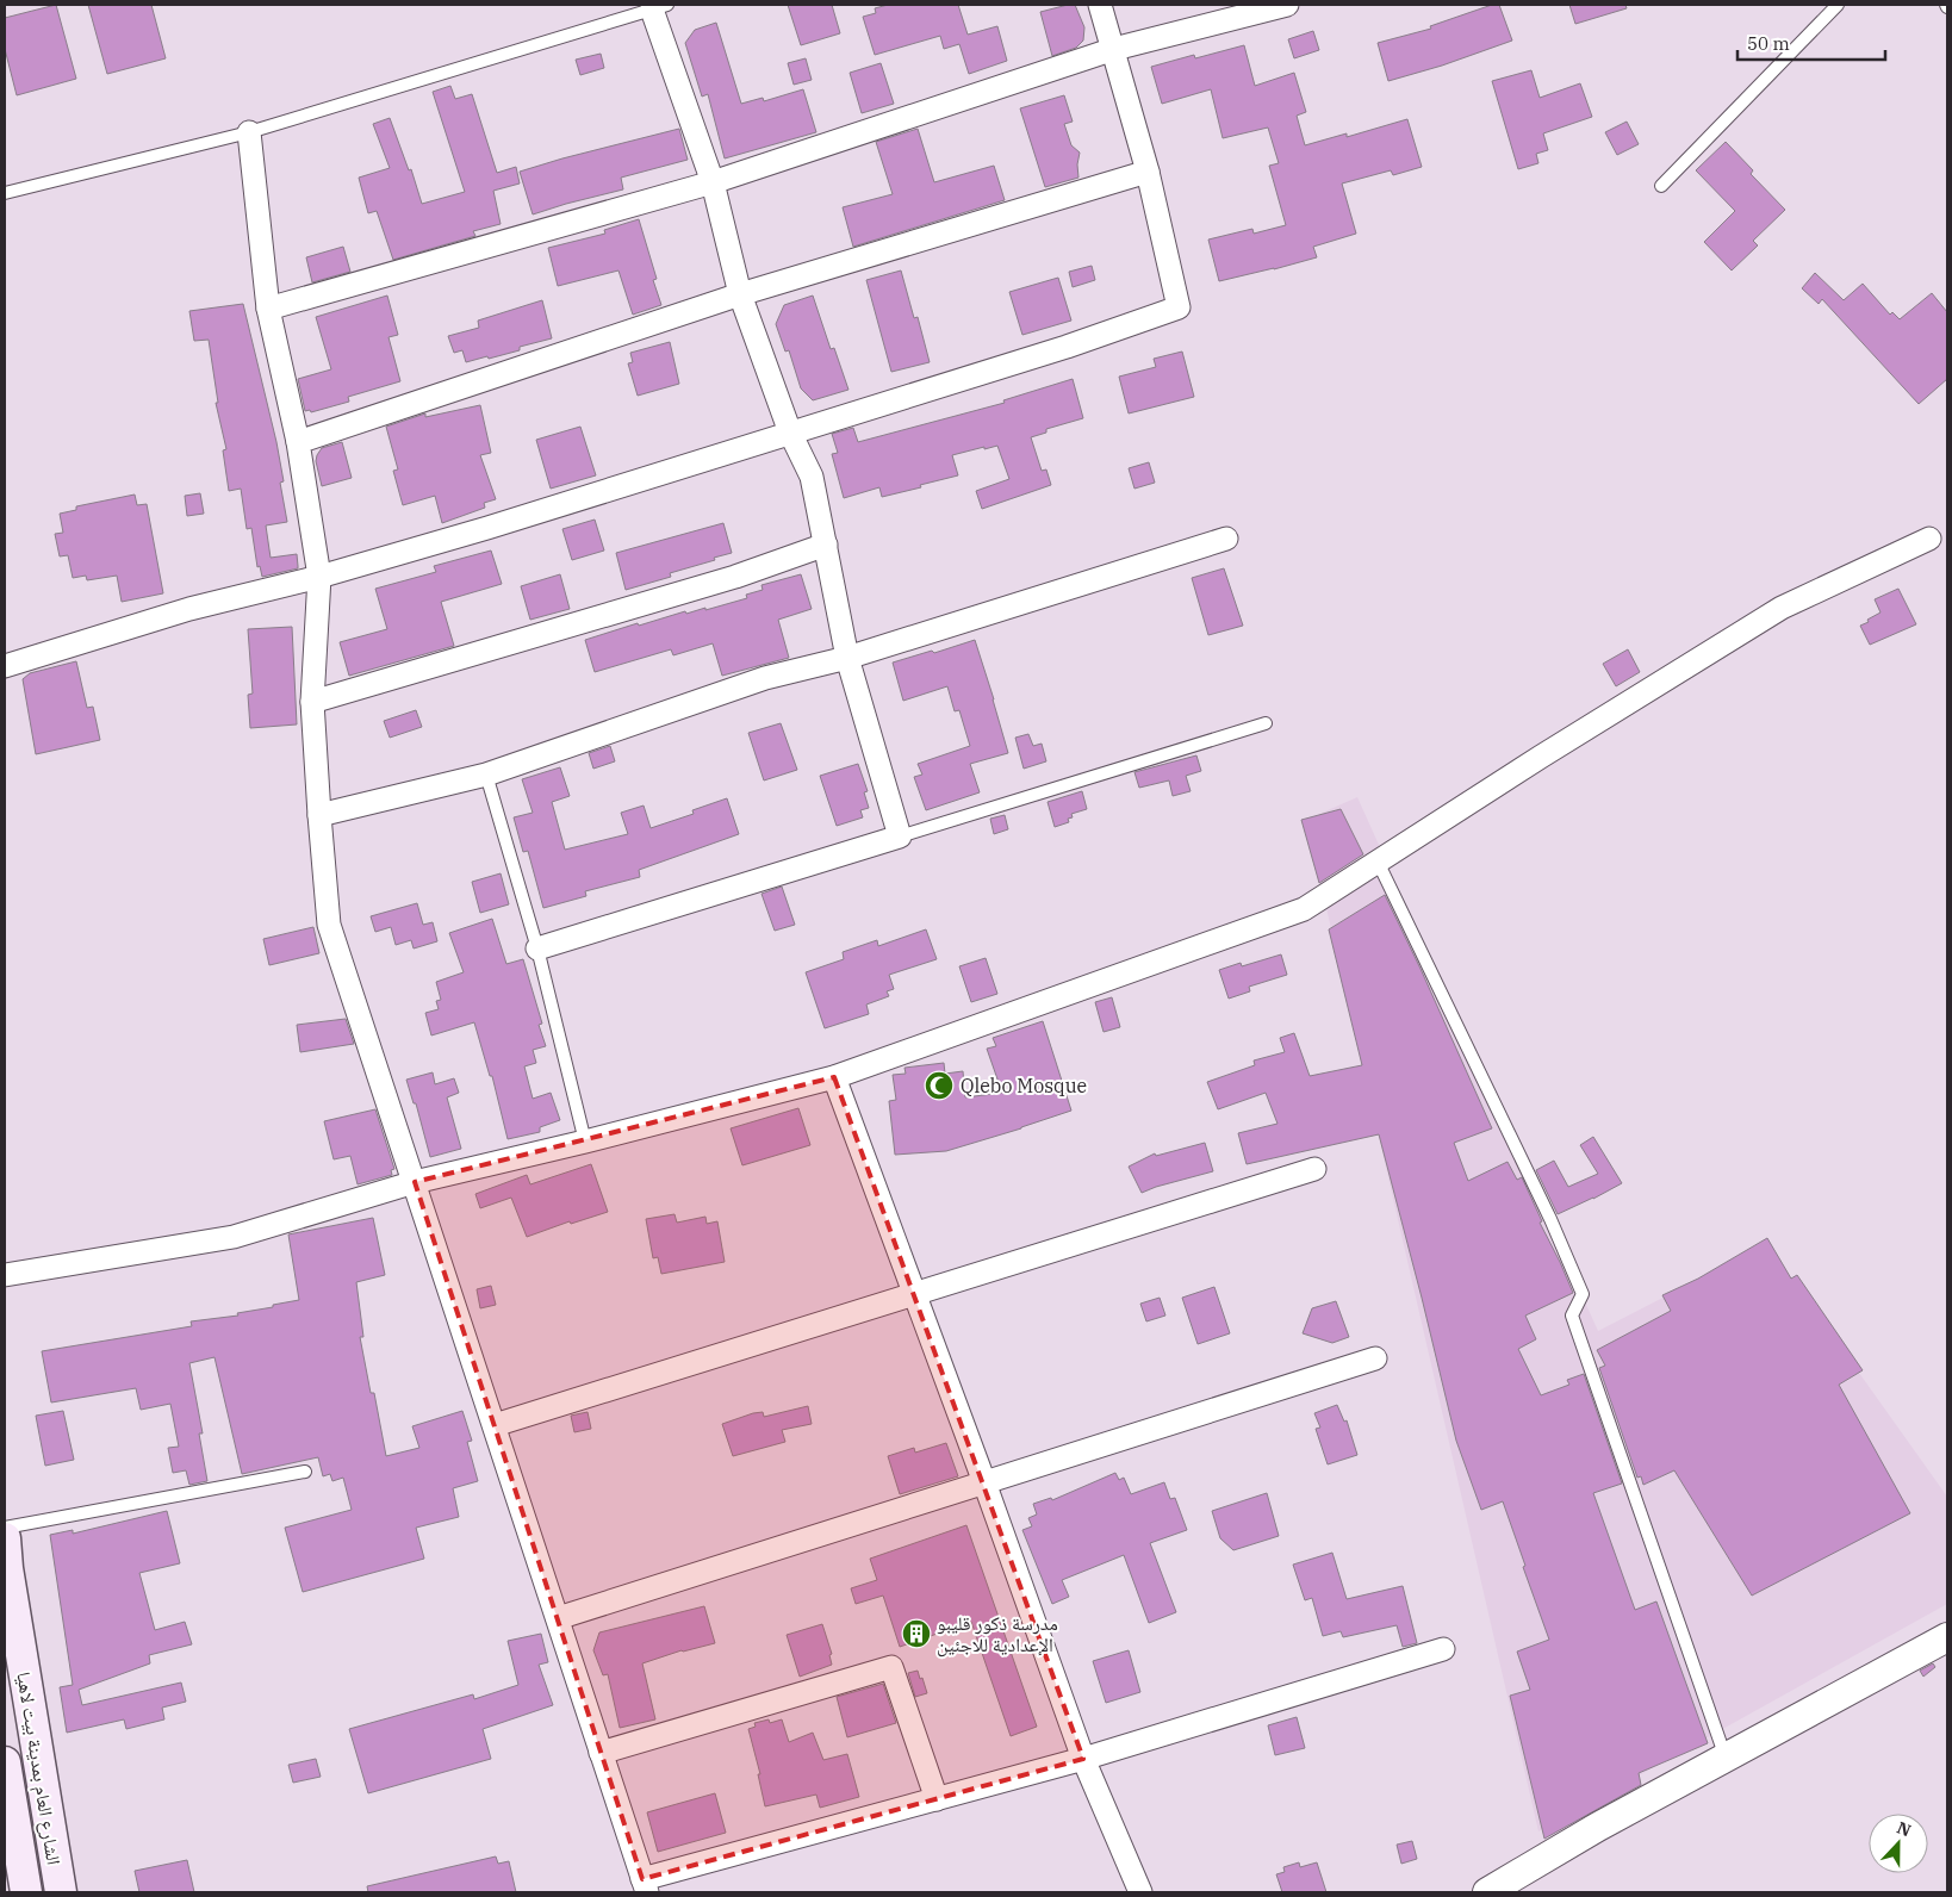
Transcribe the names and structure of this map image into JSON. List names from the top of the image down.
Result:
{
  "streets": {
    "main road": ["الشارع العام بمدينة بيت لاهيا"]
  },
  "places": {
    "mosque": ["Qlebo Mosque"],
    "building": ["مدرسة ذكور قليبو الإعدادية للاجئين"]
  },
  "scale_bar": "50 m",
  "north": "top"
}
